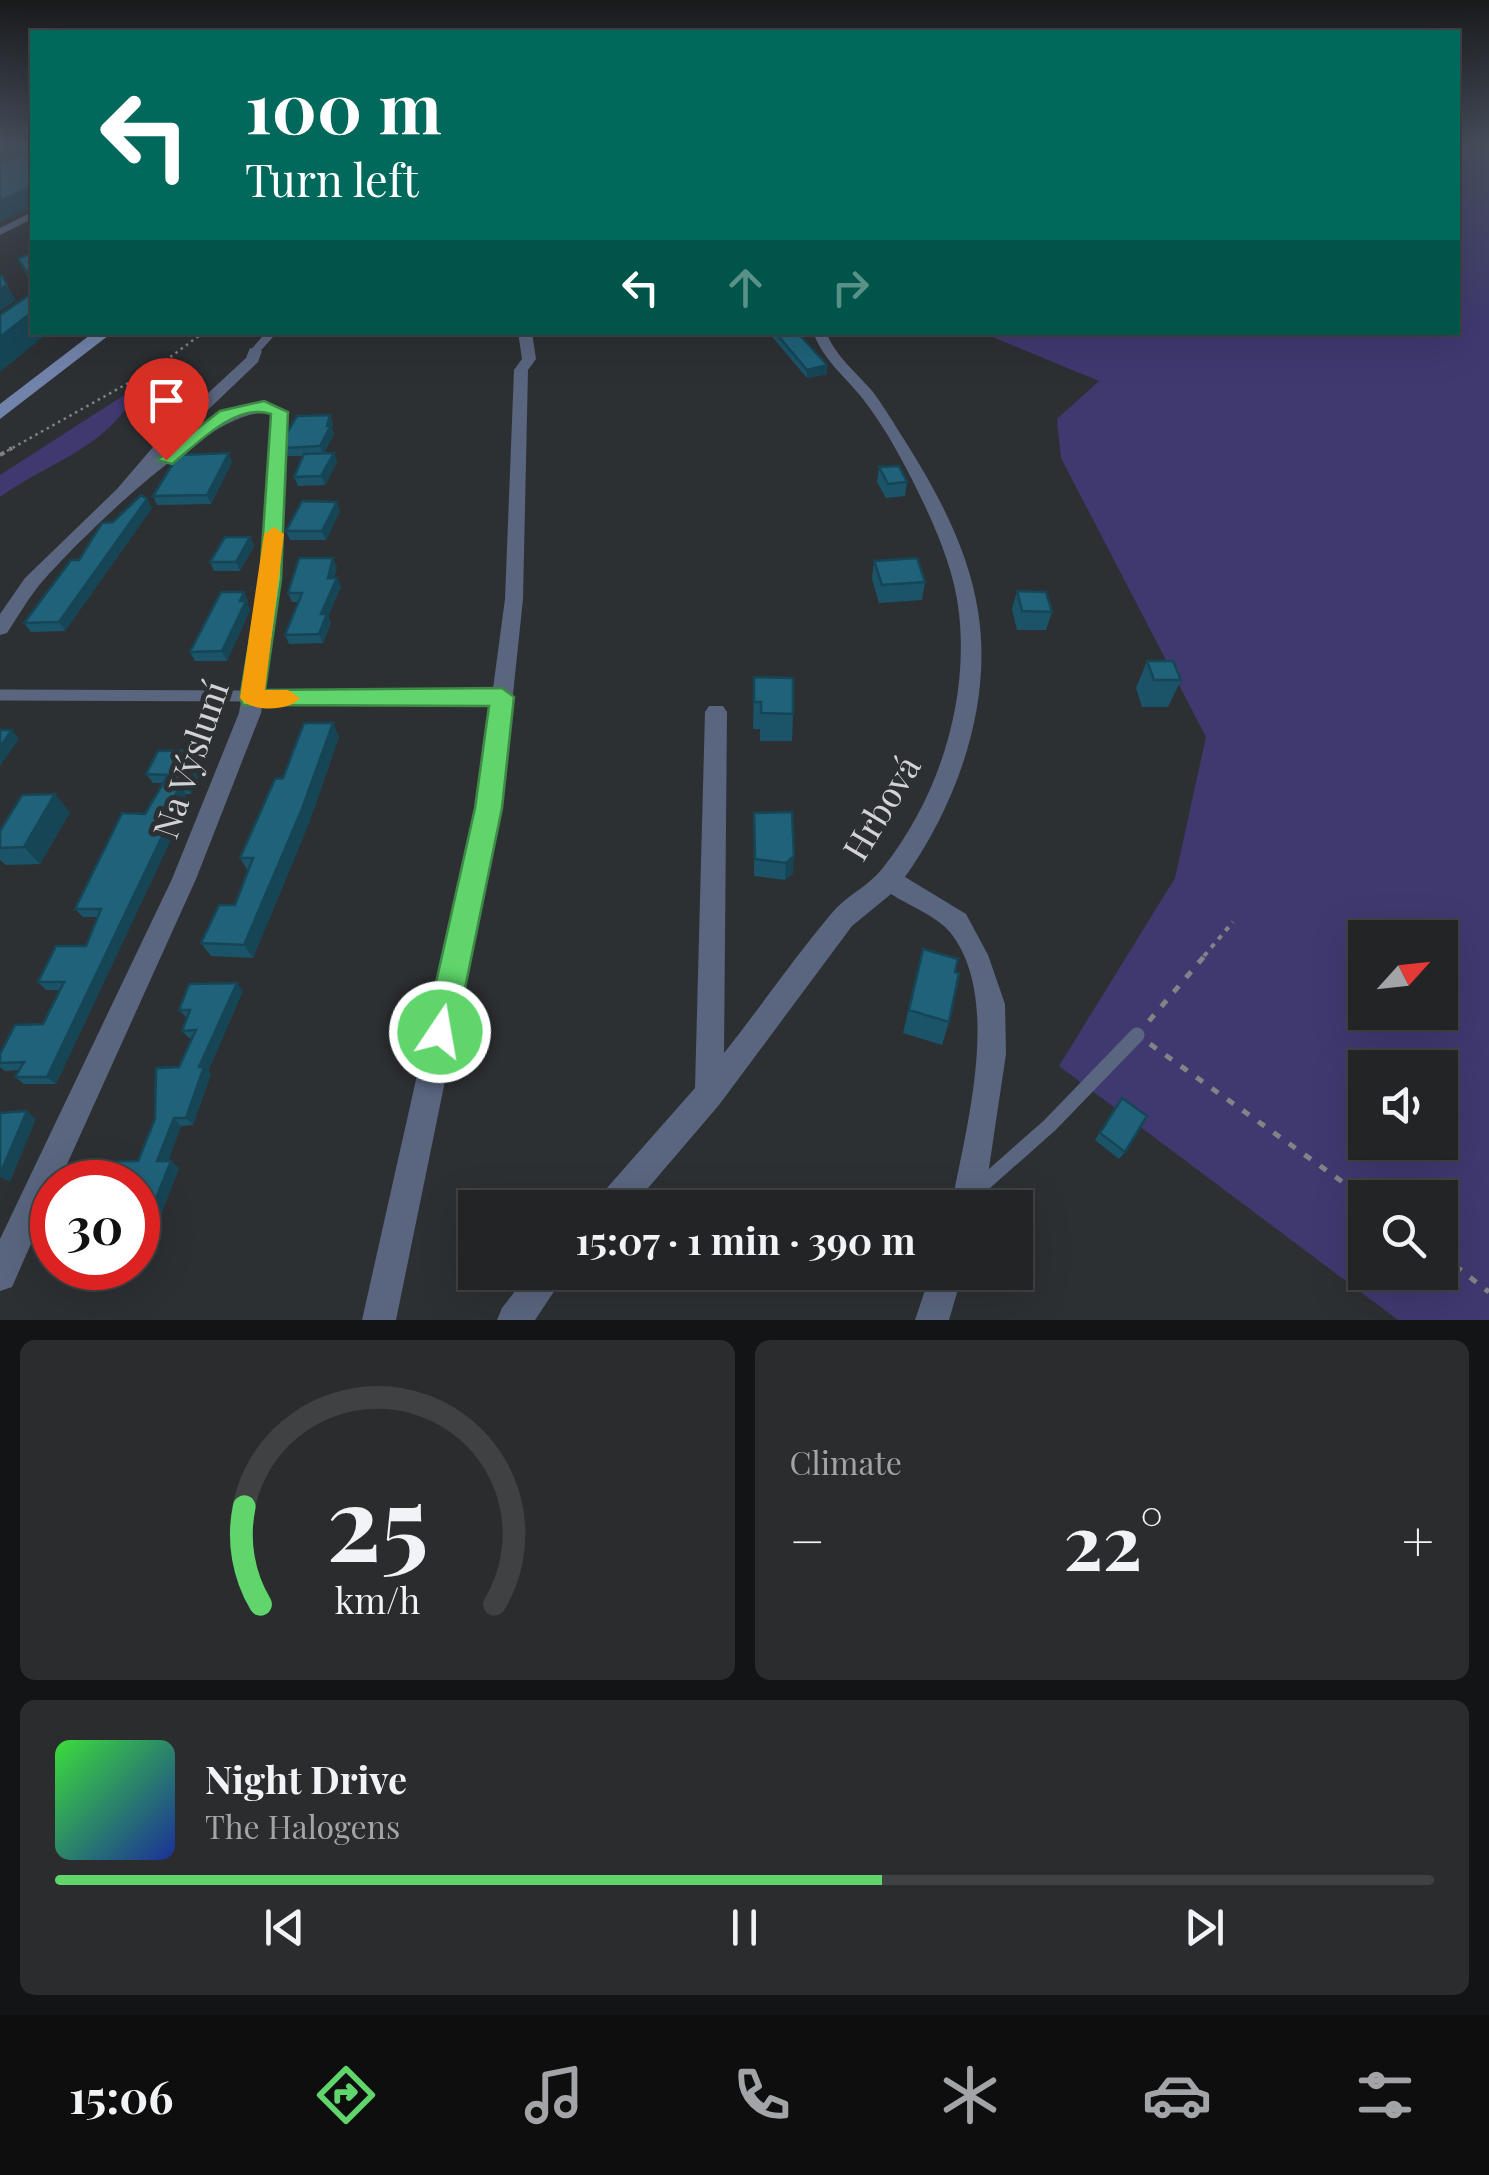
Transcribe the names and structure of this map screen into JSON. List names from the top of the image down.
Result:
{
  "streets": {
    "street": ["Na Výsluní", "Hrbová"]
  },
  "north": "top right",
  "page": {
    "turn": ["100 m", "Turn left"],
    "limit": "30",
    "trip": "15:07 · 1 min · 390 m",
    "tile": "Climate",
    "heat": ["−", "22°", "+"],
    "song": ["Night Drive", "The Halogens"],
    "tabs": "15:06",
    "gauge": ["25", "km/h"]
  }
}
